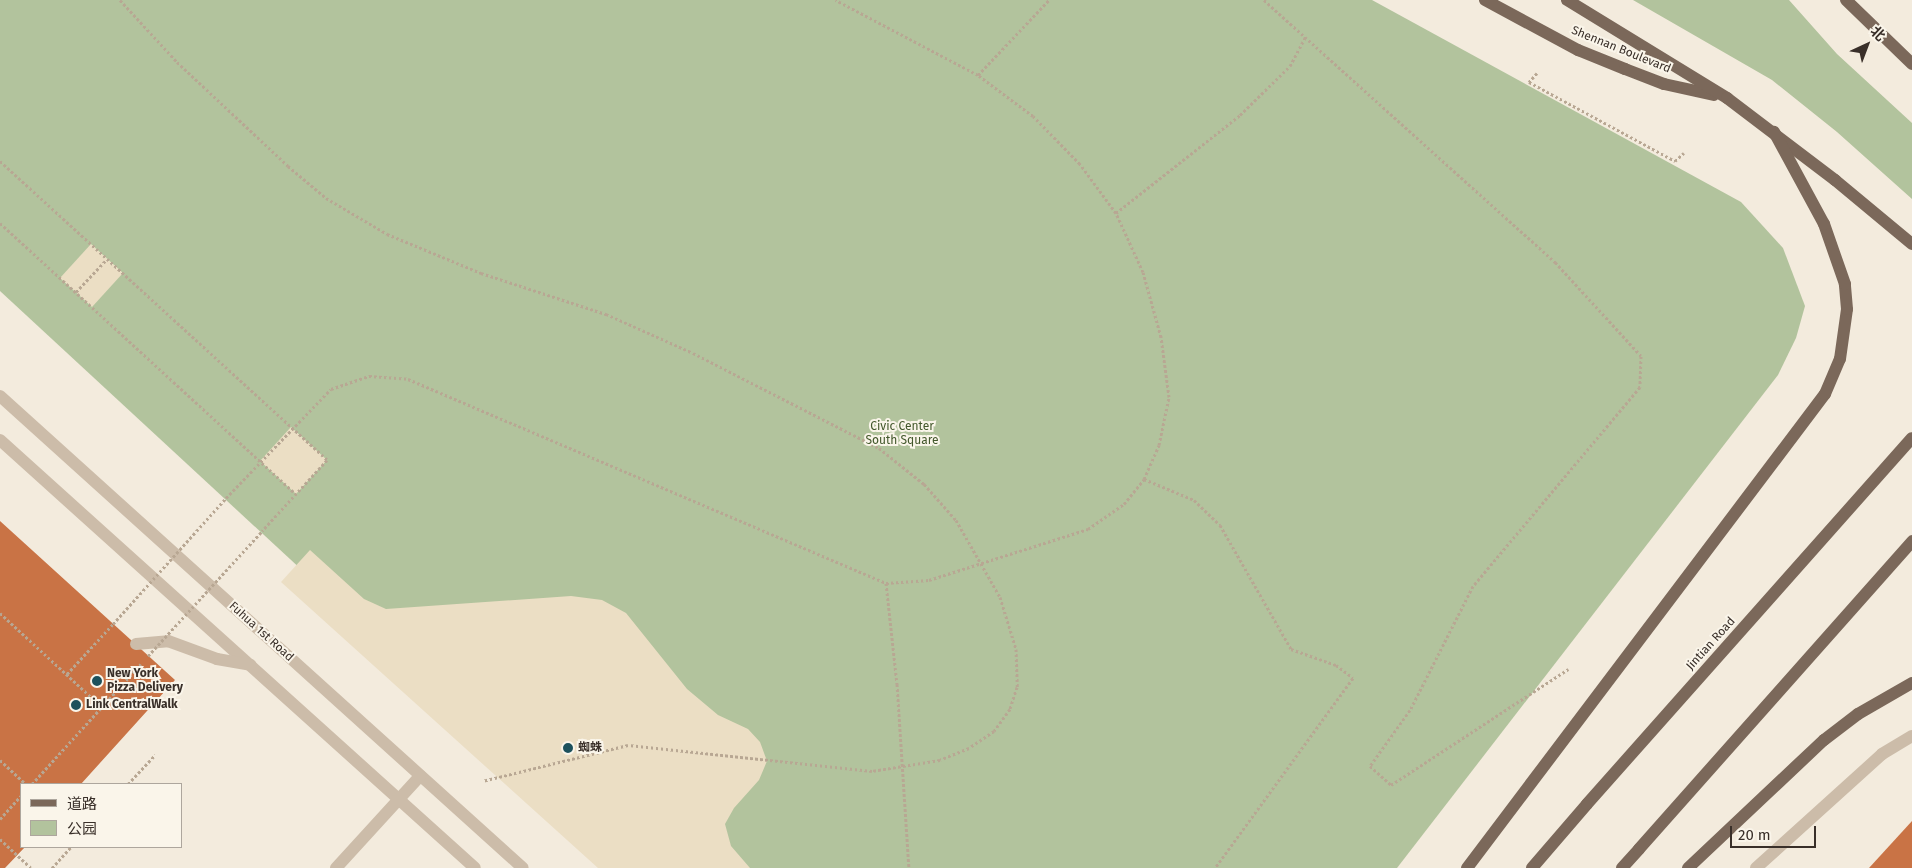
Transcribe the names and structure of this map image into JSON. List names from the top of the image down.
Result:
{
  "streets": {
    "main road": ["Shennan Boulevard", "Jintian Road"],
    "street": ["Fuhua 1st Road"]
  },
  "parks": ["Civic Center South Square"],
  "places": ["New York Pizza Delivery", "Link CentralWalk", "蜘蛛"],
  "legend": ["道路", "公园"],
  "scale_bar": "20 m",
  "north": "top right"
}
